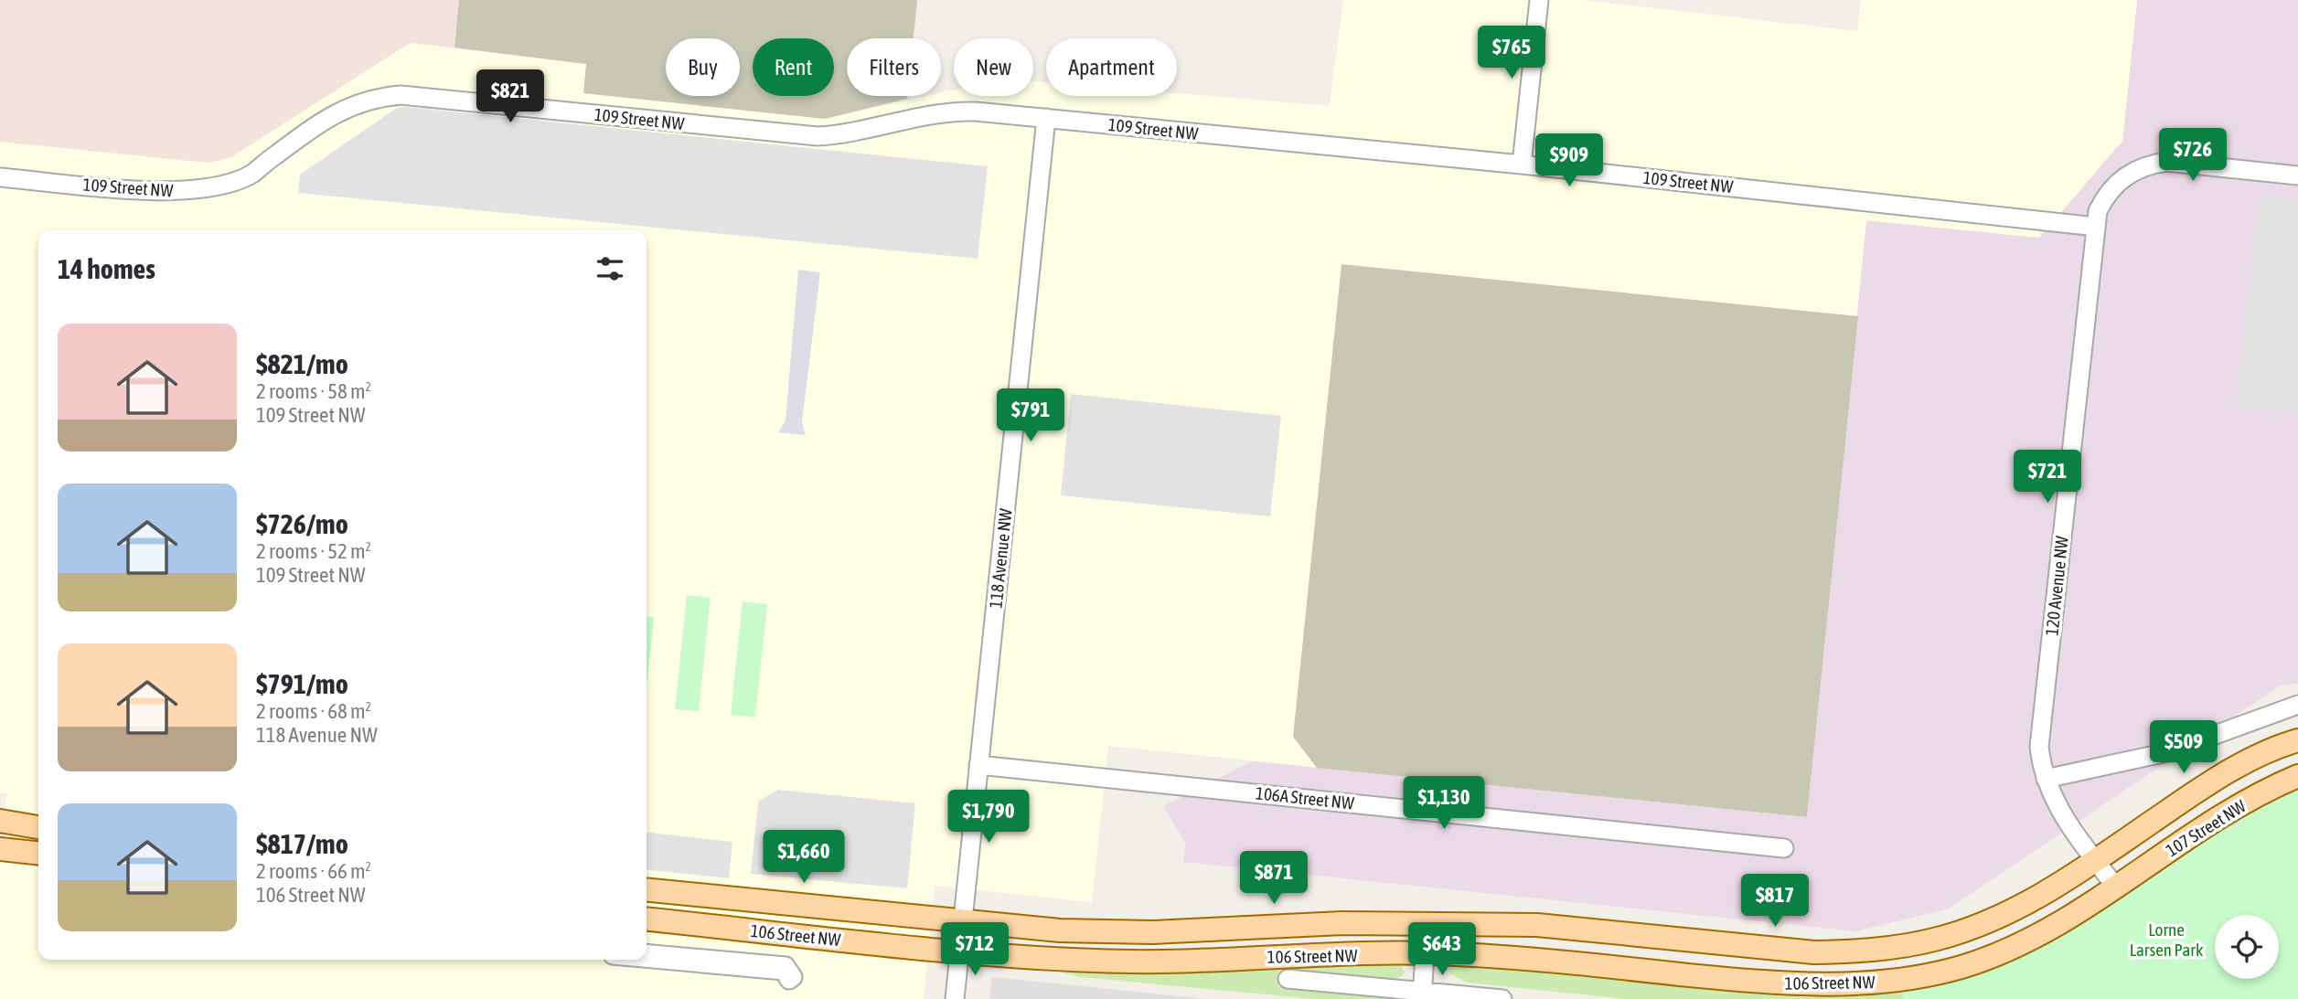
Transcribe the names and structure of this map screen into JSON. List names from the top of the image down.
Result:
{
  "streets": {
    "main road": ["107 Street NW", "106 Street NW"],
    "street": [
      "109 Street NW",
      "118 Avenue NW",
      "120 Avenue NW",
      "106A Street NW"
    ]
  },
  "crossings": [
    ["109 Street NW", "118 Avenue NW"],
    ["109 Street NW", "120 Avenue NW"],
    ["118 Avenue NW", "106A Street NW"],
    ["118 Avenue NW", "106 Street NW"],
    ["120 Avenue NW", "107 Street NW"],
    ["120 Avenue NW", "106 Street NW"],
    ["107 Street NW", "106 Street NW"]
  ],
  "parks": ["Lorne Larsen Park"],
  "page": {
    "price": [
      "$765",
      "$821",
      "$726",
      "$909",
      "$791",
      "$721",
      "$509",
      "$1,130",
      "$1,790",
      "$1,660",
      "$871",
      "$817",
      "$712",
      "$643"
    ],
    "chip": [
      "Buy",
      "Rent",
      "Filters",
      "New",
      "Apartment"
    ],
    "heading": "14 homes",
    "list": [
      {
        "name": "$821/mo",
        "note": "2 rooms · 58 m² · 109 Street NW"
      },
      {
        "name": "$726/mo",
        "note": "2 rooms · 52 m² · 109 Street NW"
      },
      {
        "name": "$791/mo",
        "note": "2 rooms · 68 m² · 118 Avenue NW"
      },
      {
        "name": "$817/mo",
        "note": "2 rooms · 66 m² · 106 Street NW"
      }
    ]
  }
}
